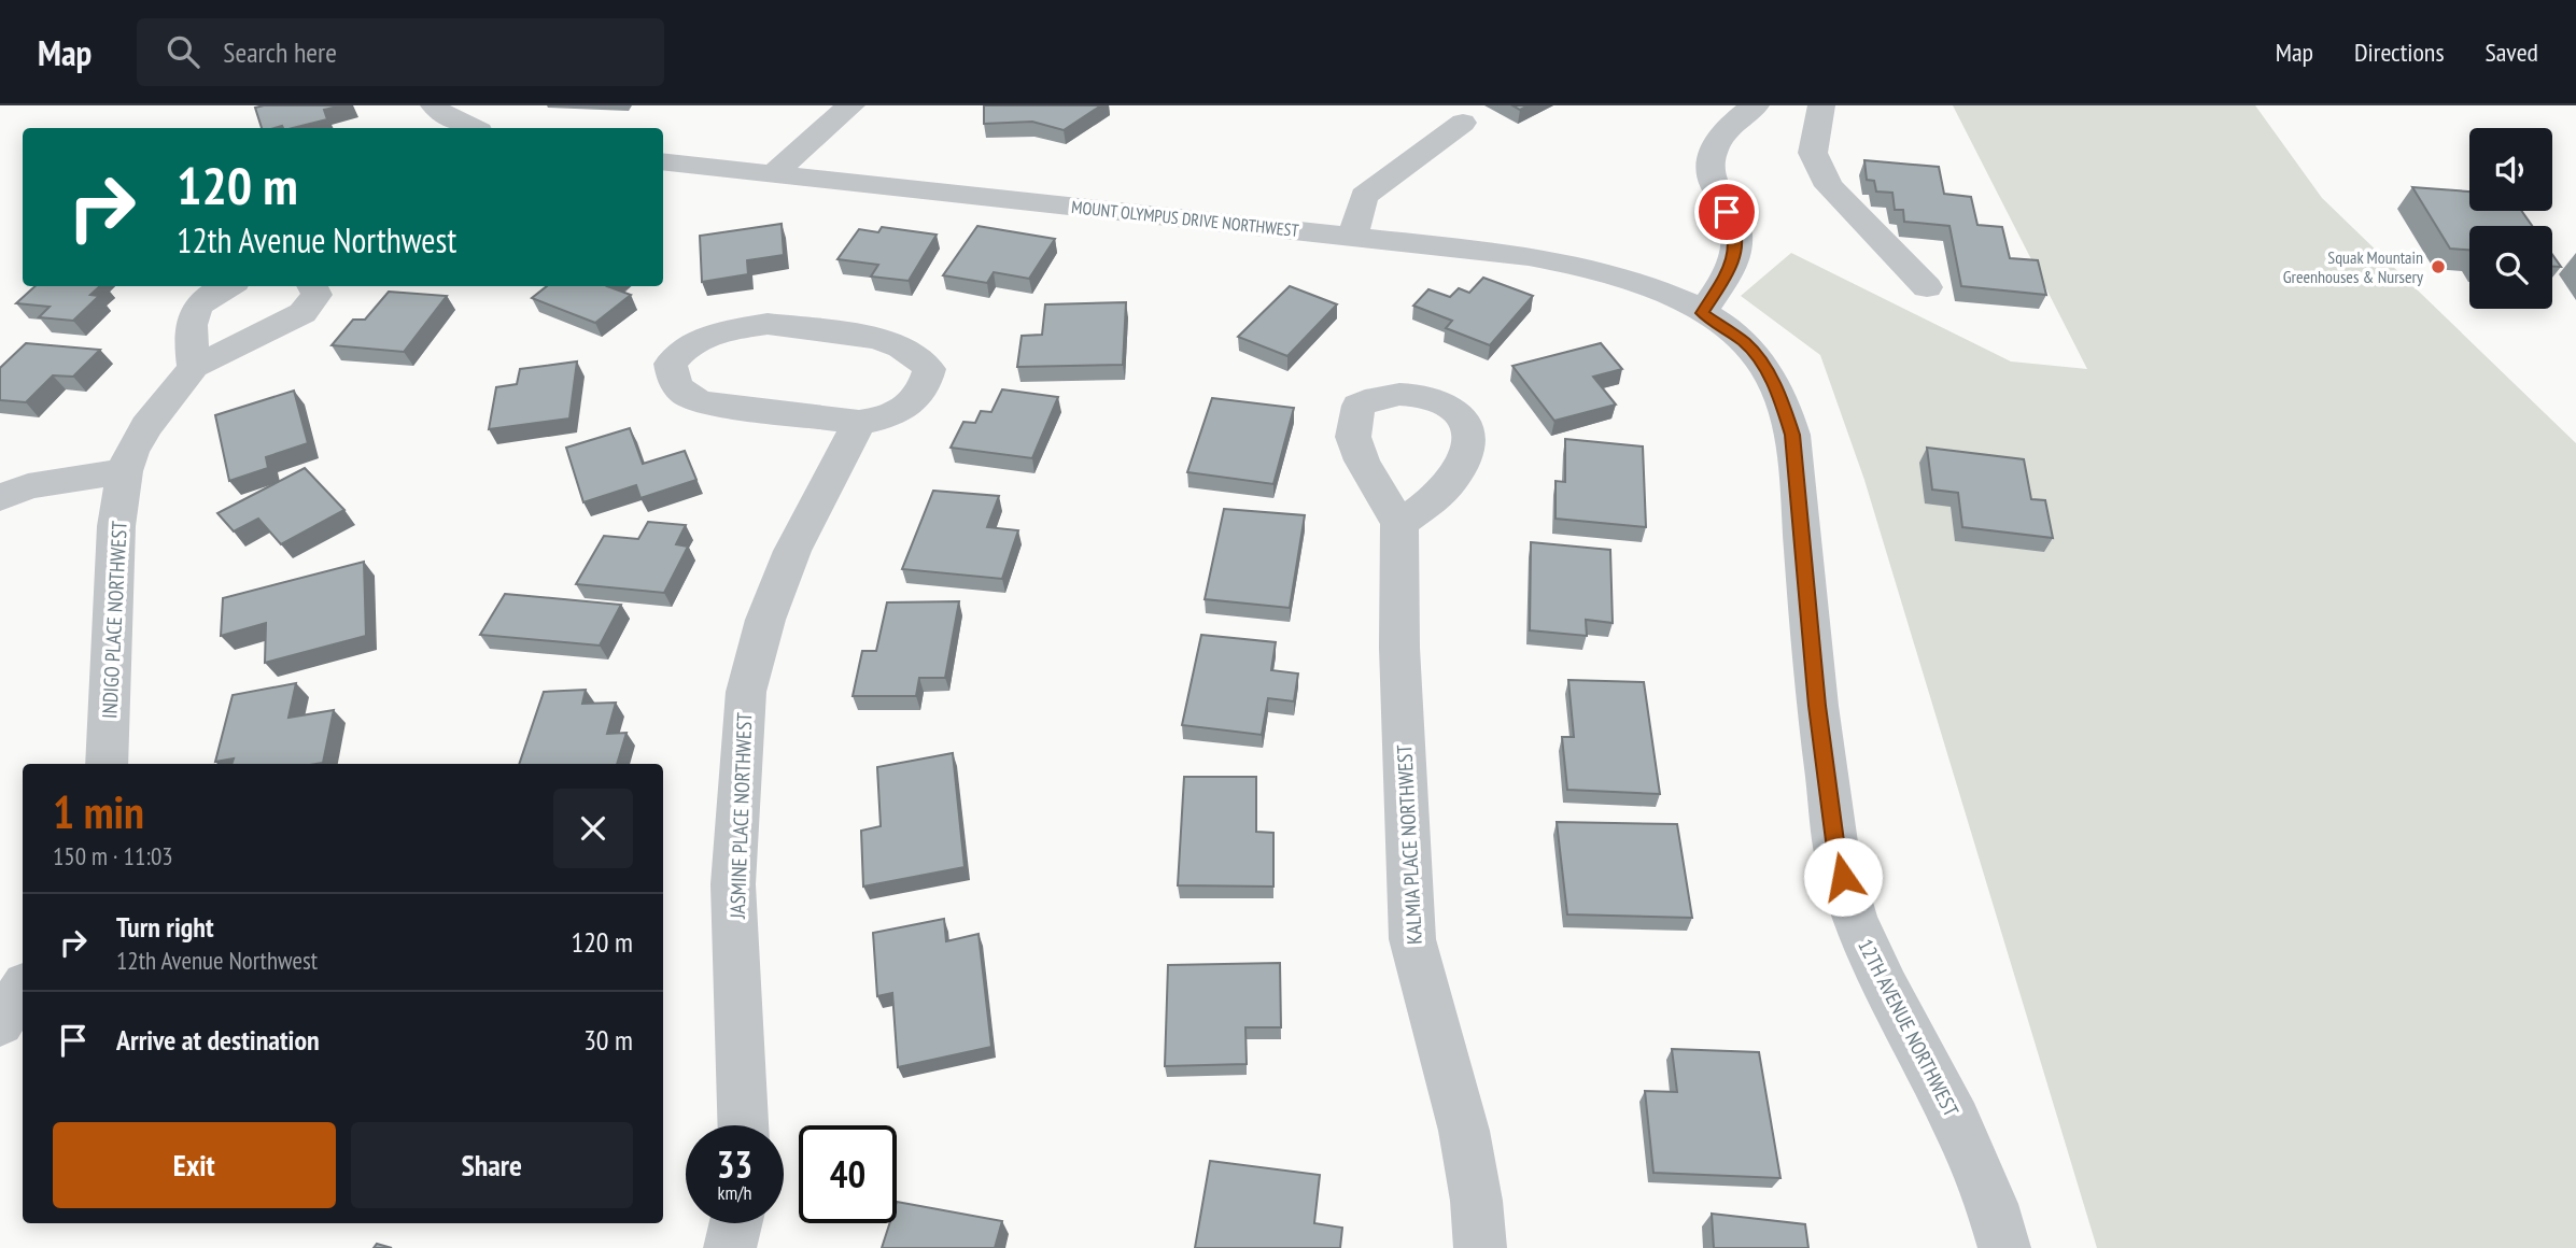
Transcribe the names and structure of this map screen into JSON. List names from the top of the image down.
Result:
{
  "streets": {
    "street": [
      "MOUNT OLYMPUS DRIVE NORTHWEST",
      "INDIGO PLACE NORTHWEST",
      "JASMINE PLACE NORTHWEST",
      "KALMIA PLACE NORTHWEST",
      "12TH AVENUE NORTHWEST"
    ]
  },
  "crossings": [
    ["MOUNT OLYMPUS DRIVE NORTHWEST", "12TH AVENUE NORTHWEST"]
  ],
  "places": ["Squak Mountain Greenhouses & Nursery"],
  "page": {
    "header": "Map",
    "search": "Search here",
    "nav": ["Map", "Directions", "Saved"],
    "turn": ["120 m", "12th Avenue Northwest"],
    "heading": ["1 min", "150 m · 11:03"],
    "list": [
      {
        "name": "Turn right",
        "note": "12th Avenue Northwest",
        "value": "120 m"
      },
      {
        "name": "Arrive at destination",
        "value": "30 m"
      }
    ],
    "buttons": ["Exit", "Share"],
    "speed": "33 km/h",
    "limit": "40"
  }
}
